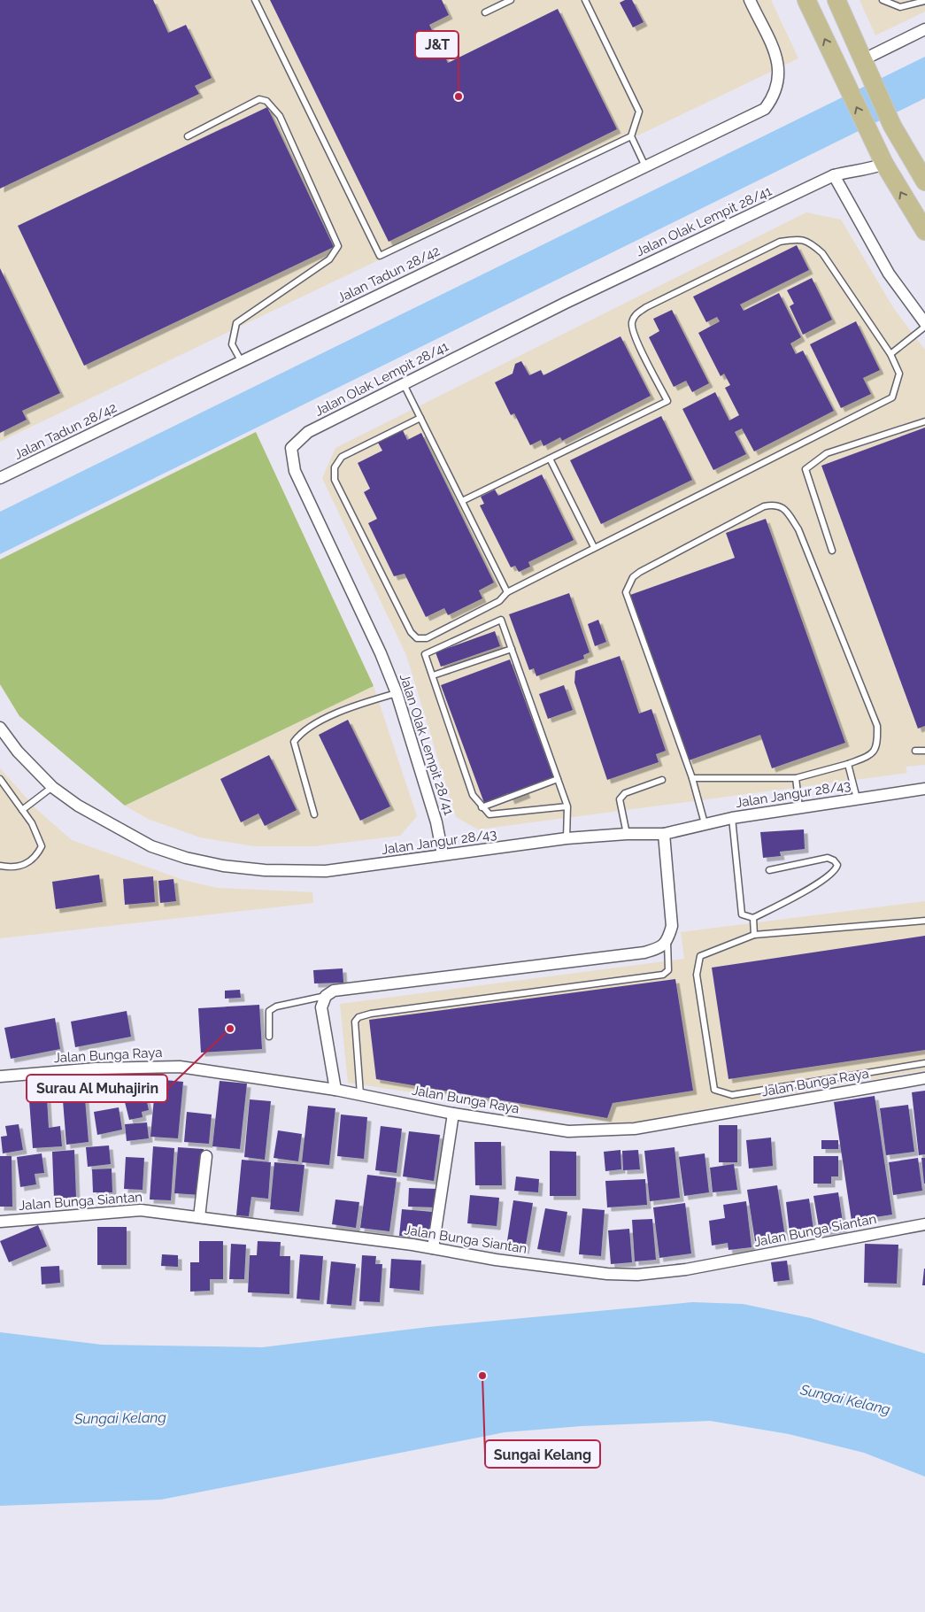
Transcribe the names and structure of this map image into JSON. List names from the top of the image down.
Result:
{
  "streets": {
    "street": [
      "Jalan Olak Lempit 28/41",
      "Jalan Tadun 28/42",
      "Jalan Jangur 28/43",
      "Jalan Bunga Raya",
      "Jalan Bunga Siantan"
    ]
  },
  "crossings": [
    ["Jalan Olak Lempit 28/41", "Jalan Jangur 28/43"]
  ],
  "water": ["Sungai Kelang"],
  "places": ["J&T", "Surau Al Muhajirin", "Sungai Kelang"]
}
